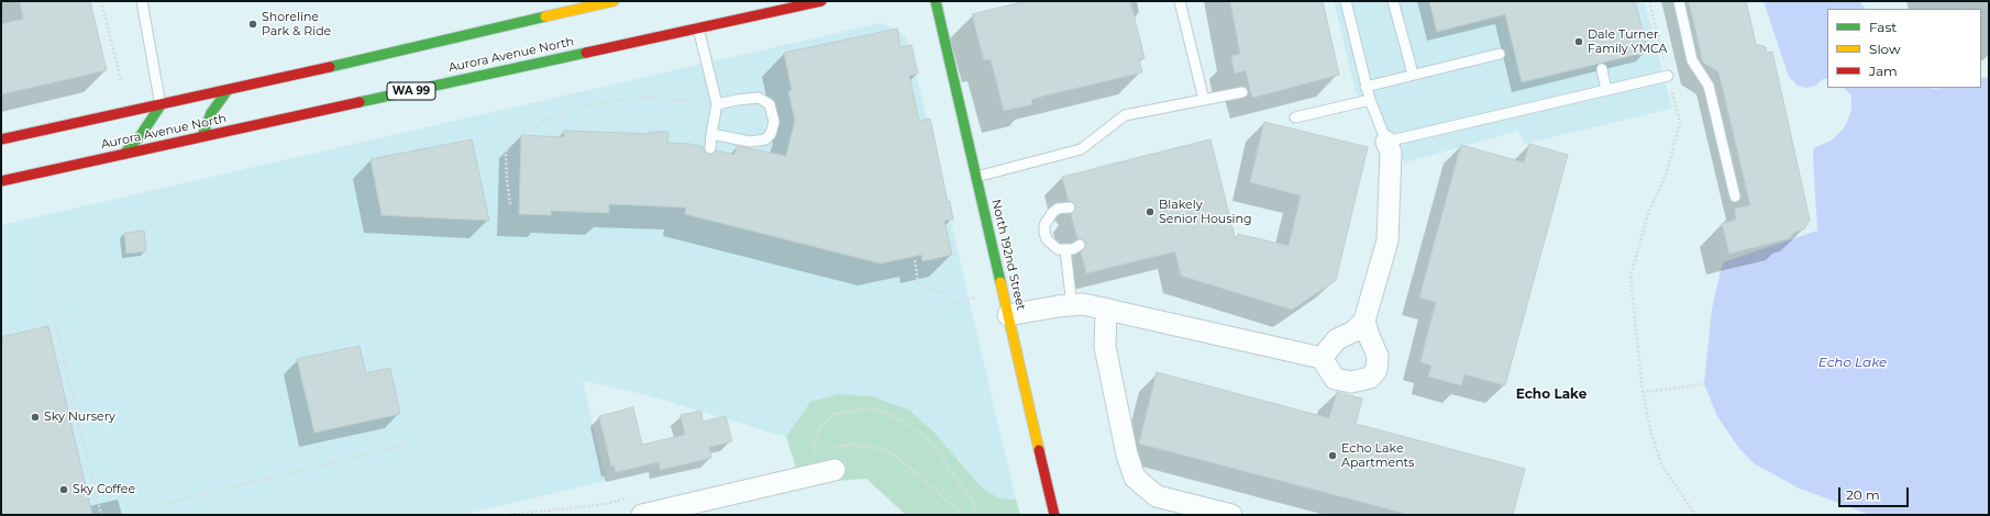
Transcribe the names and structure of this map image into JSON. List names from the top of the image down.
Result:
{
  "streets": {
    "main road": ["Aurora Avenue North", "WA 99", "North 192nd Street"]
  },
  "districts": ["Echo Lake"],
  "water": ["Echo Lake"],
  "places": [
    "Shoreline Park & Ride",
    "Dale Turner Family YMCA",
    "Blakely Senior Housing",
    "Sky Nursery",
    "Echo Lake Apartments",
    "Sky Coffee"
  ],
  "legend": ["Fast", "Slow", "Jam"],
  "scale_bar": "20 m"
}
